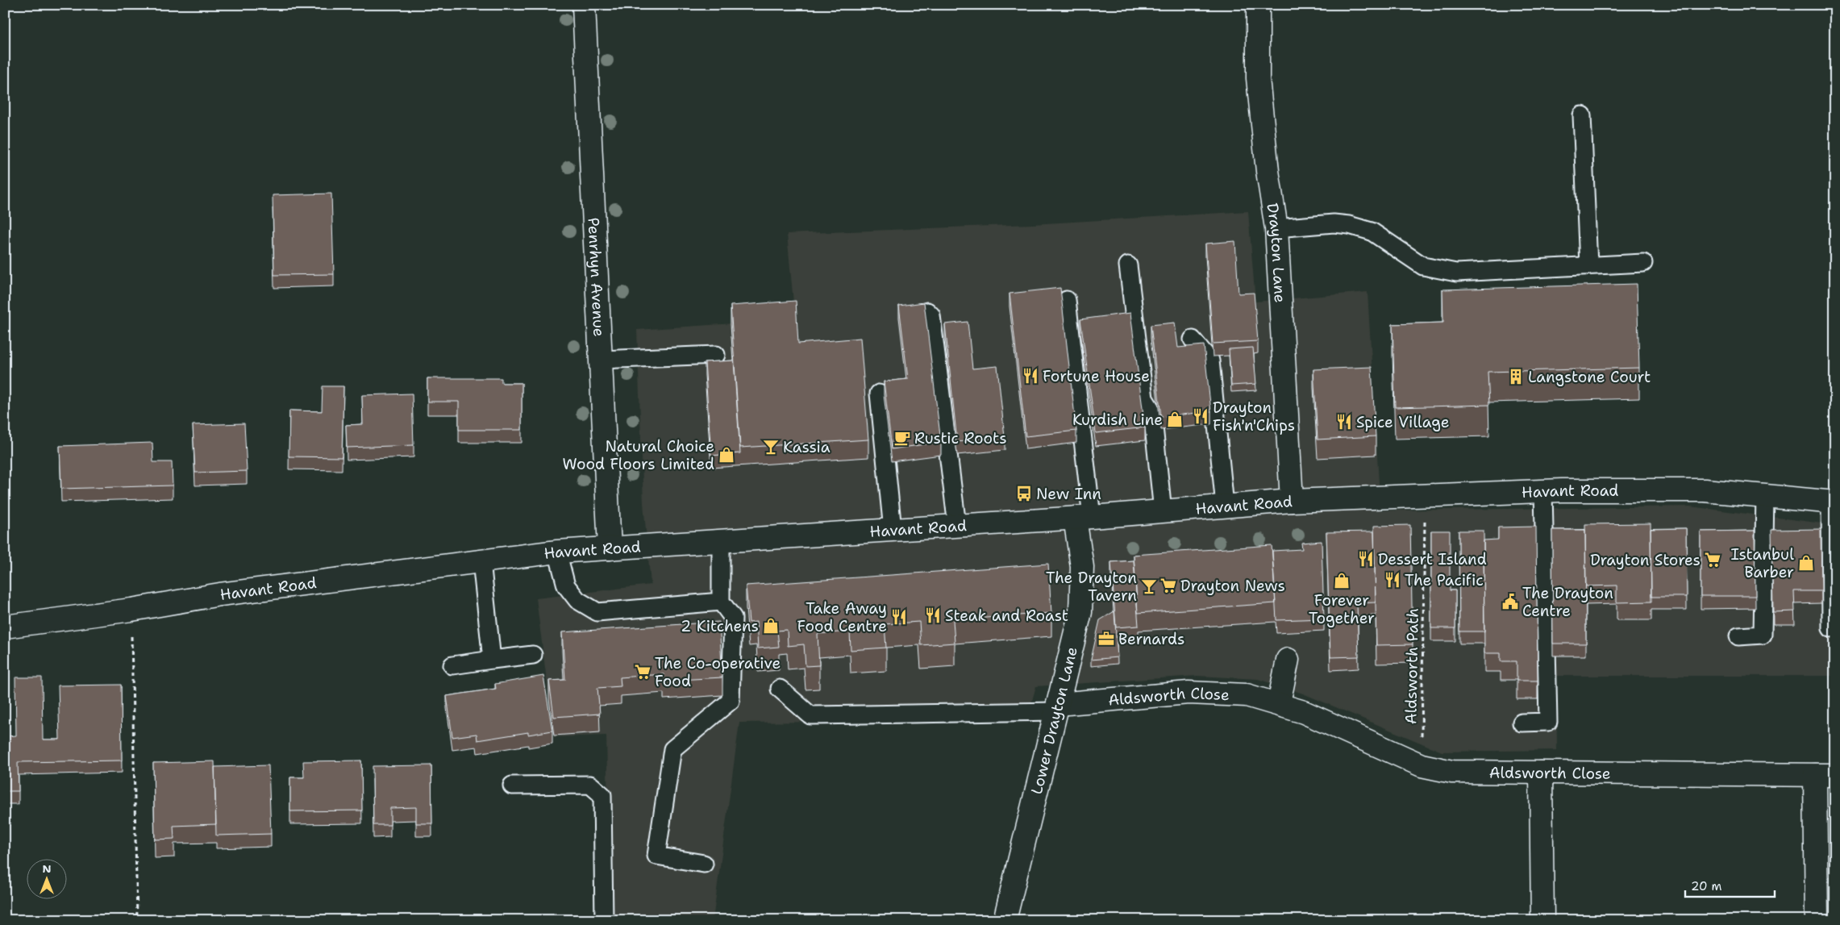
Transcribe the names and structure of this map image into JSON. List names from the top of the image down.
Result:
{
  "streets": {
    "street": [
      "Drayton Lane",
      "Penrhyn Avenue",
      "Havant Road",
      "Aldsworth Close",
      "Lower Drayton Lane"
    ],
    "path": ["Aldsworth Path"]
  },
  "crossings": [
    ["Drayton Lane", "Havant Road"],
    ["Penrhyn Avenue", "Havant Road"],
    ["Havant Road", "Aldsworth Path"],
    ["Havant Road", "Lower Drayton Lane"],
    ["Aldsworth Path", "Aldsworth Close"],
    ["Aldsworth Close", "Lower Drayton Lane"]
  ],
  "places": {
    "restaurant": [
      "Fortune House",
      "Drayton Fish'n'Chips",
      "Spice Village",
      "Dessert Island",
      "The Pacific",
      "Steak and Roast",
      "Take Away Food Centre"
    ],
    "building": ["Langstone Court"],
    "shop": [
      "Kurdish Line",
      "Natural Choice Wood Floors Limited",
      "Istanbul Barber",
      "Forever Together",
      "2 Kitchens"
    ],
    "cafe": ["Rustic Roots"],
    "bar": ["Kassia", "The Drayton Tavern"],
    "bus stop": ["New Inn"],
    "supermarket": ["Drayton Stores", "Drayton News", "The Co-operative Food"],
    "public building": ["The Drayton Centre"],
    "office": ["Bernards"]
  },
  "scale_bar": "20 m",
  "north": "top"
}
